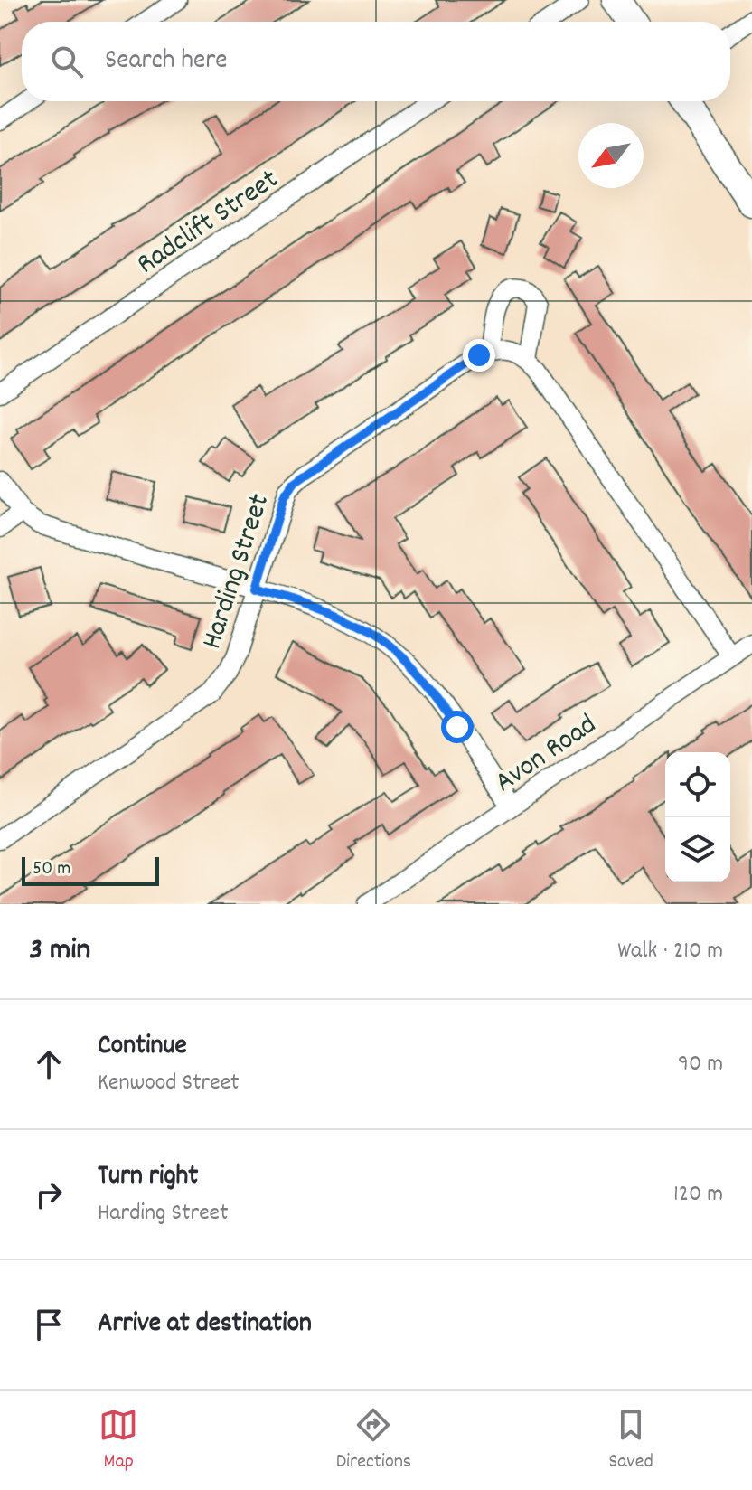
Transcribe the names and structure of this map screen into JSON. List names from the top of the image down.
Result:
{
  "streets": {
    "street": ["Radclift Street", "Harding Street", "Avon Road"]
  },
  "scale_bar": "50 m",
  "north": "bottom left",
  "page": {
    "search": "Search here",
    "scale": "50 m",
    "heading": ["3 min", "Walk · 210 m"],
    "list": [
      ["Continue", "Kenwood Street", "90 m"],
      ["Turn right", "Harding Street", "120 m"],
      "Arrive at destination"
    ],
    "nav": ["Map", "Directions", "Saved"]
  }
}
